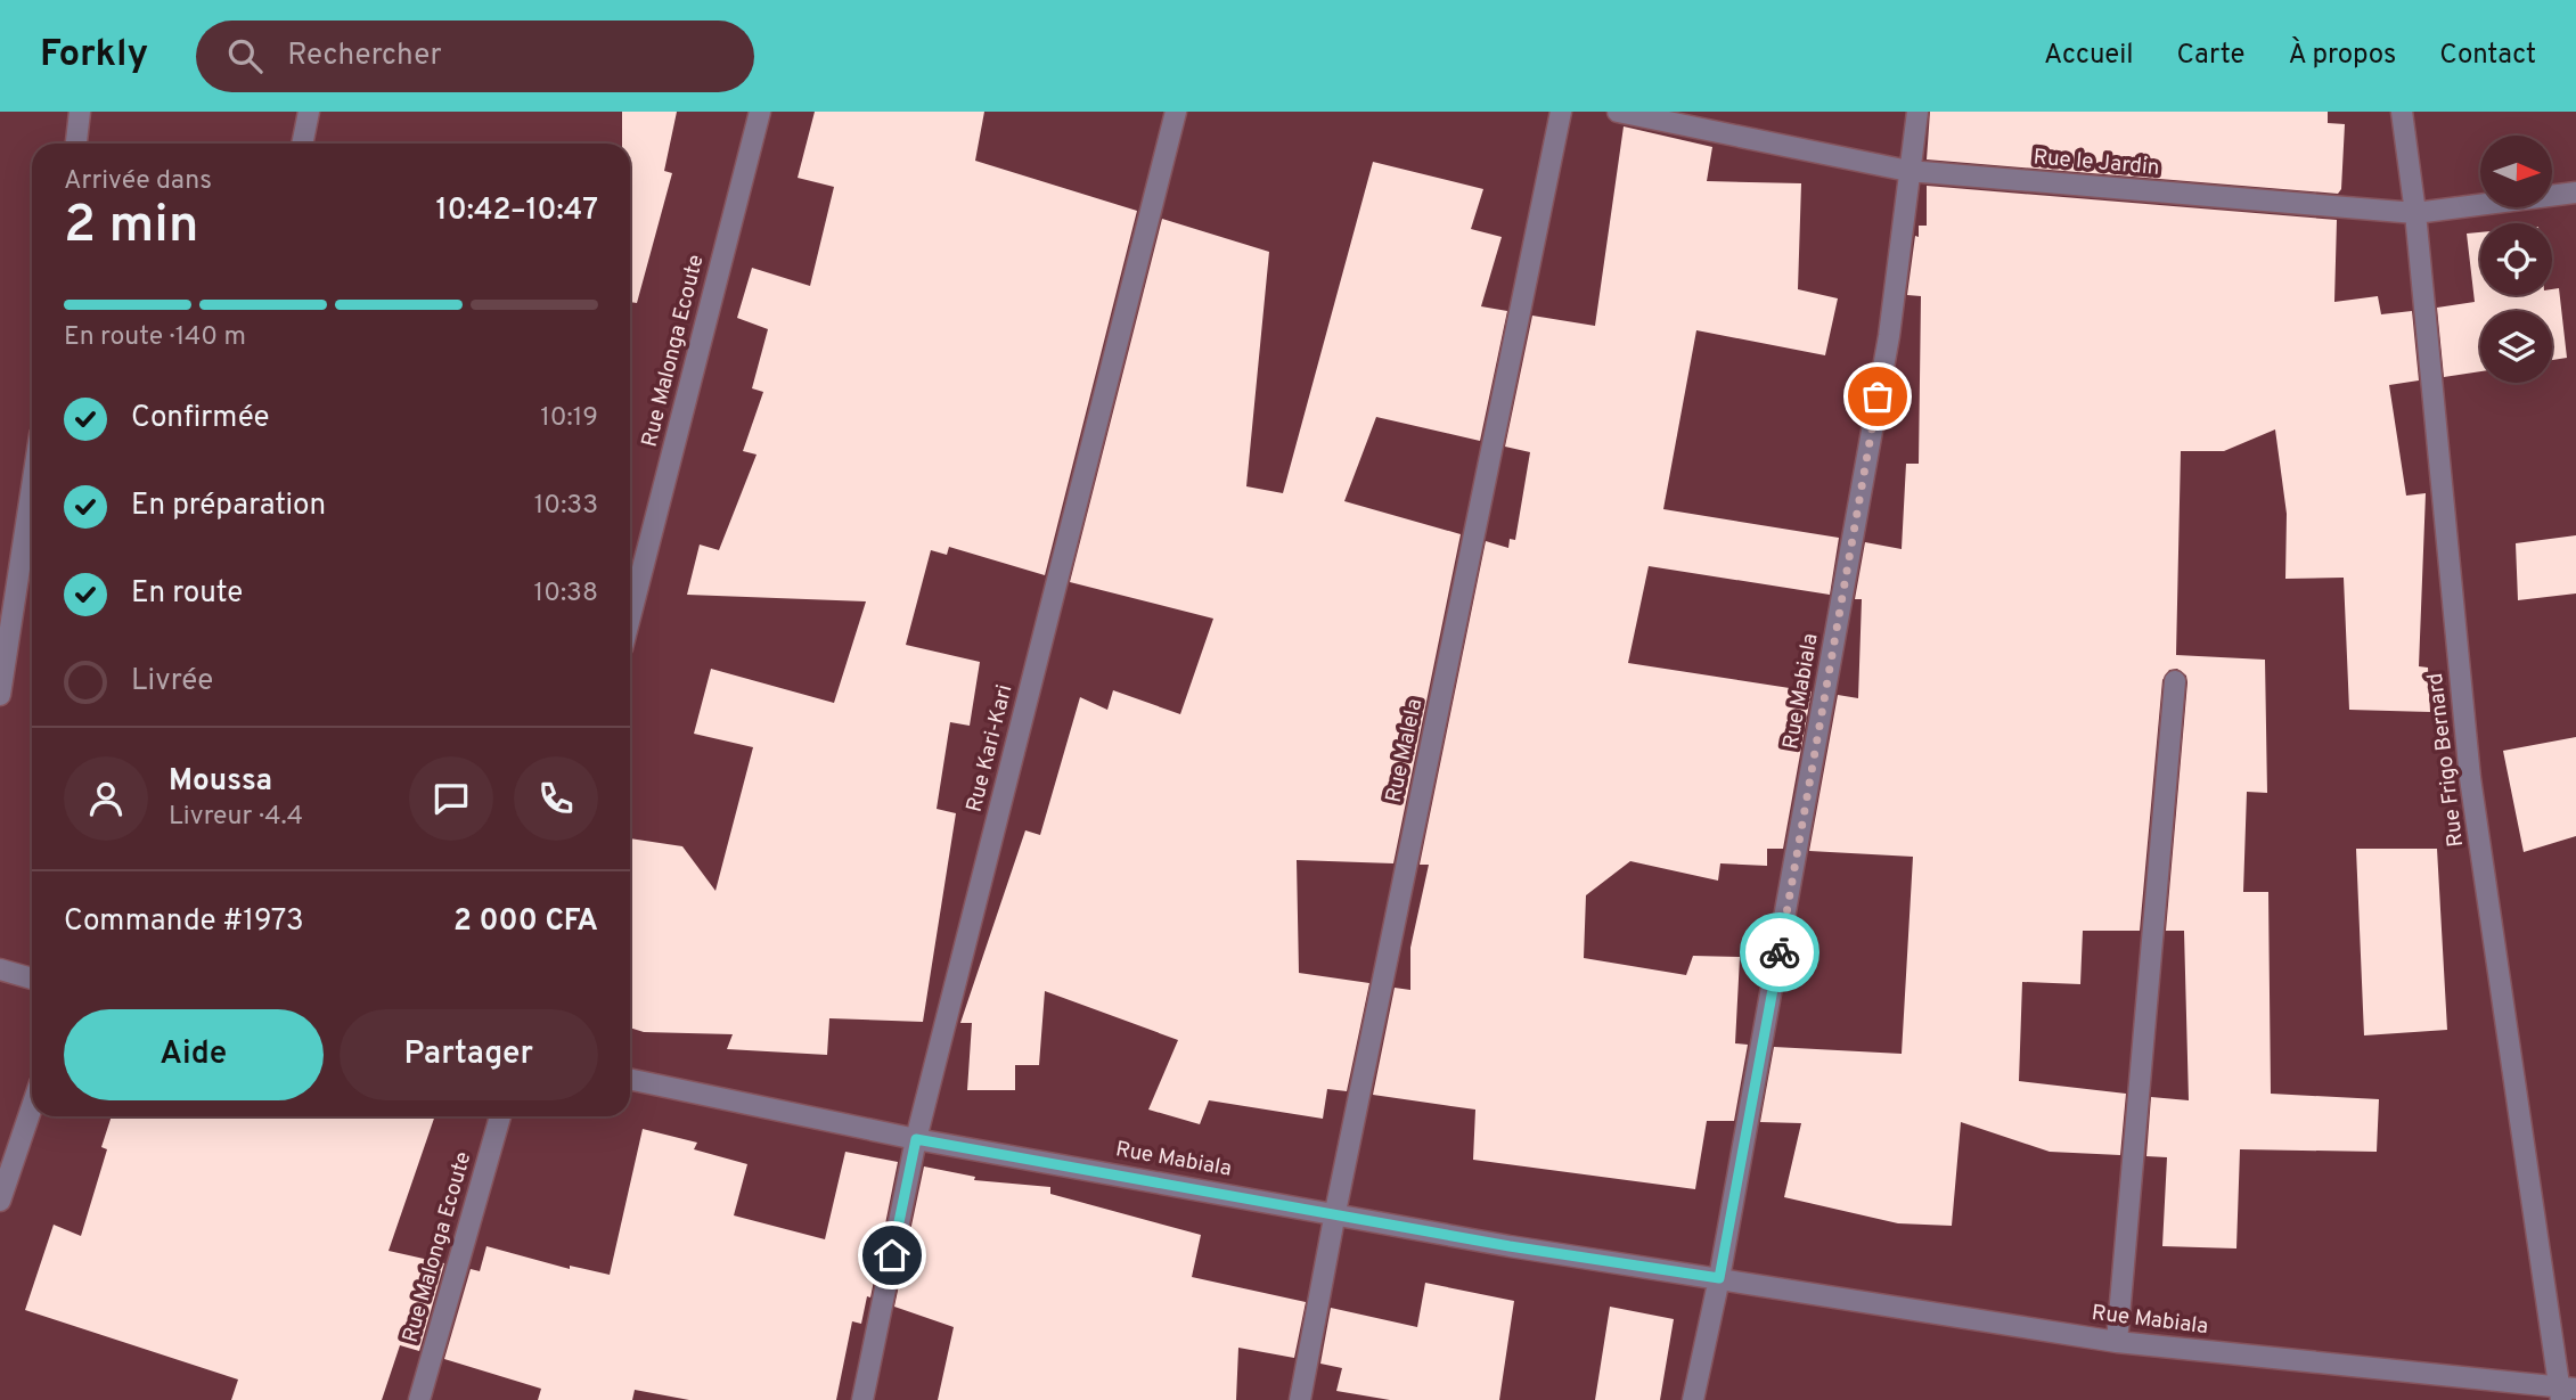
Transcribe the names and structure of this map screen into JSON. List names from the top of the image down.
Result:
{
  "streets": {
    "street": [
      "Rue le Jardin",
      "Rue Malonga Ecoute",
      "Rue Mabiala",
      "Rue Kari-Kari",
      "Rue Malela",
      "Rue Frigo Bernard"
    ]
  },
  "crossings": [
    ["Rue le Jardin", "Rue Mabiala"],
    ["Rue le Jardin", "Rue Frigo Bernard"],
    ["Rue Mabiala", "Rue Kari-Kari"],
    ["Rue Mabiala", "Rue Malela"],
    ["Rue Mabiala", "Rue Frigo Bernard"]
  ],
  "north": "right",
  "page": {
    "header": "Forkly",
    "search": "Rechercher",
    "nav": [
      "Accueil",
      "Carte",
      "À propos",
      "Contact"
    ],
    "heading": ["2 min", "Arrivée dans", "10:42–10:47"],
    "panel": [
      "Moussa",
      "Livreur · 4.4",
      "Commande #1973",
      "2 000 CFA"
    ],
    "bar": "En route · 140 m",
    "list": [
      ["Confirmée", "10:19"],
      ["En préparation", "10:33"],
      ["En route", "10:38"],
      "Livrée"
    ],
    "buttons": ["Aide", "Partager"]
  }
}
